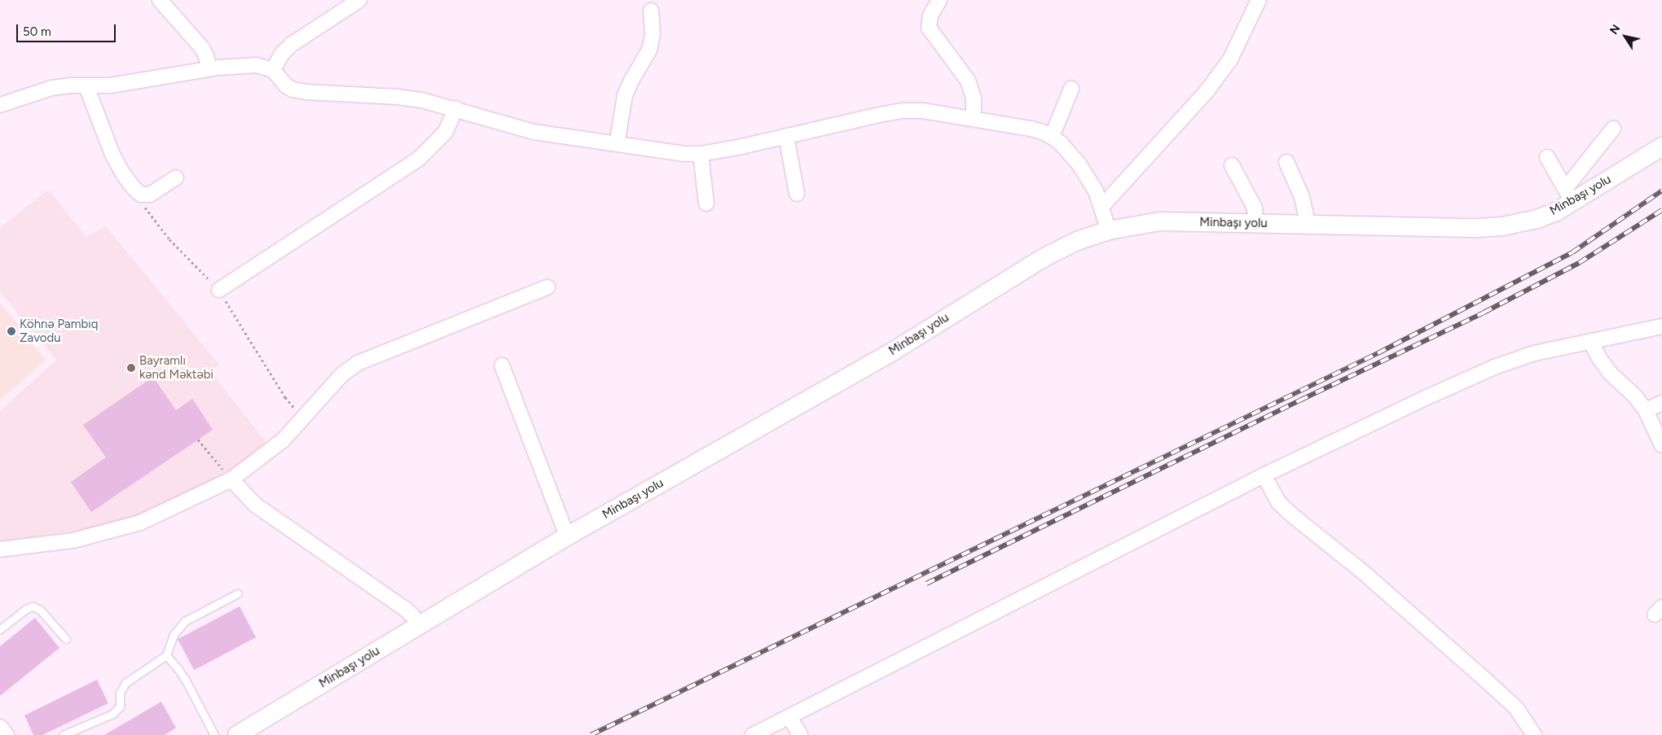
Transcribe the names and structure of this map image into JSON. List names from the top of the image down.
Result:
{
  "streets": {
    "street": ["Minbaşı yolu"]
  },
  "places": ["Köhnə Pambıq Zavodu", "Bayramlı kənd Məktəbi"],
  "scale_bar": "50 m",
  "north": "top left"
}
